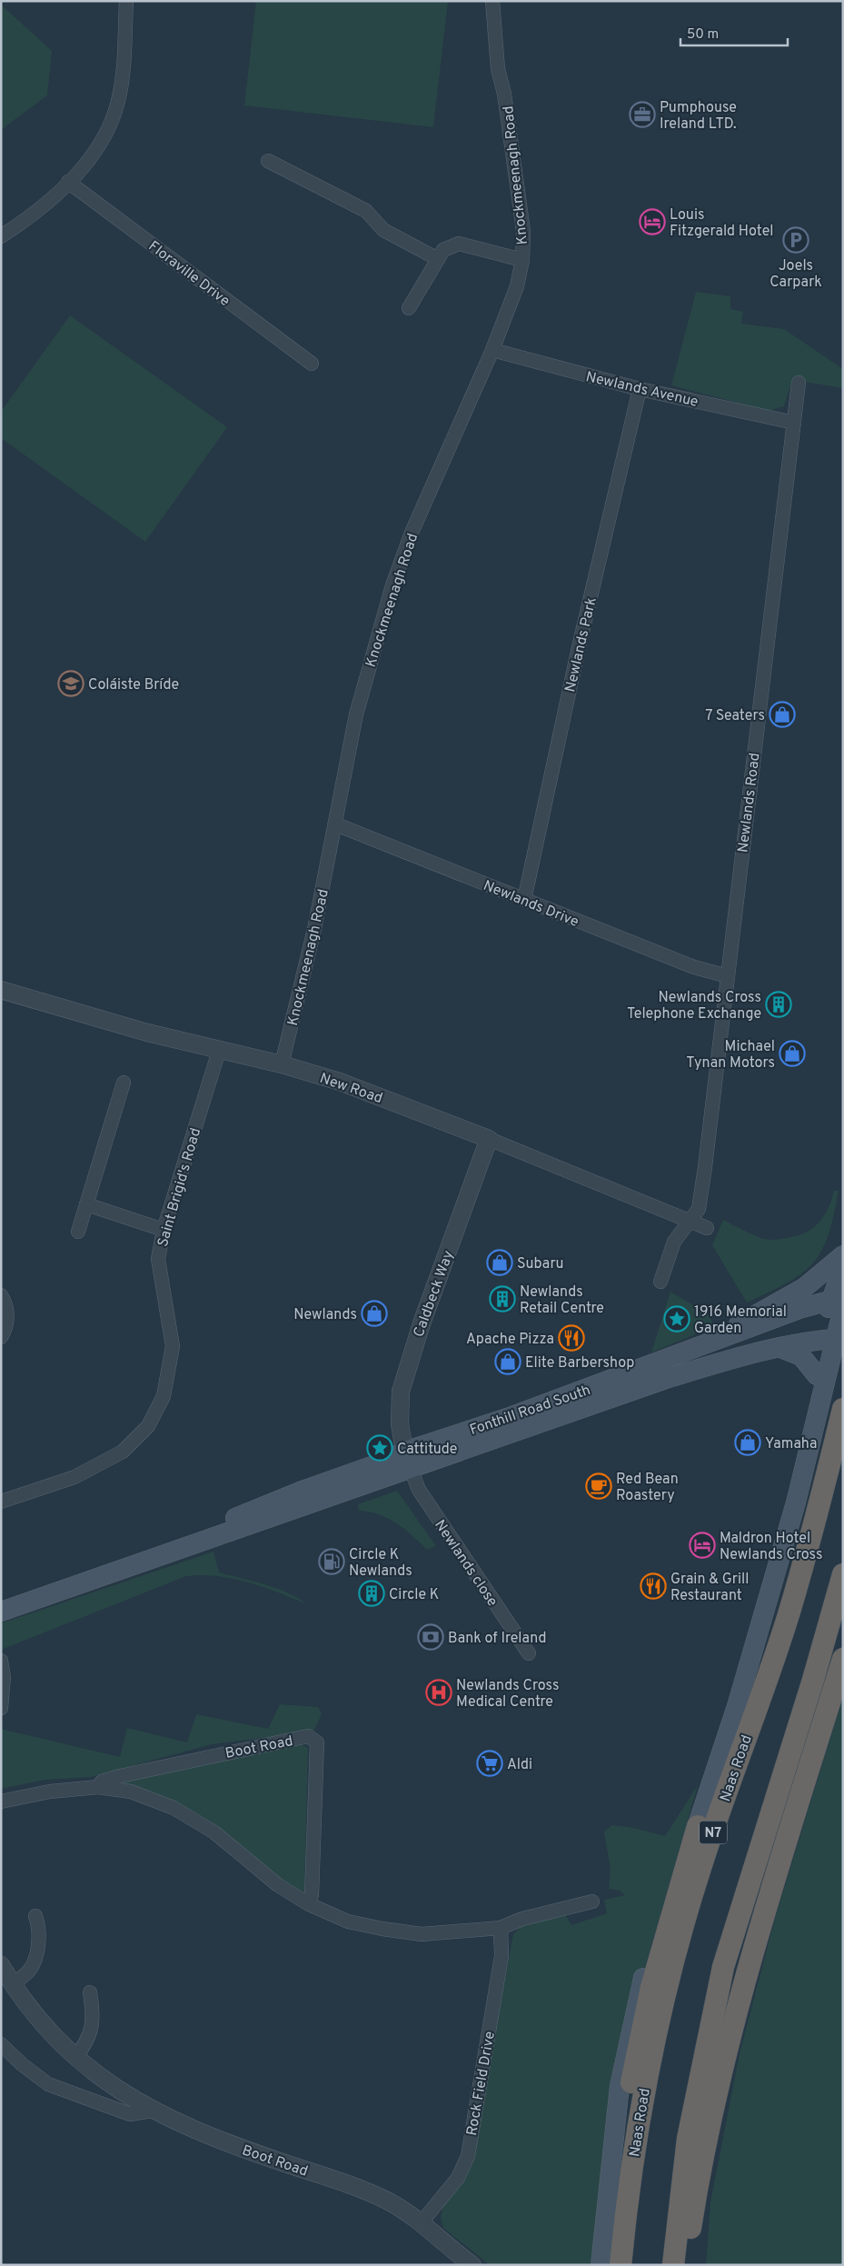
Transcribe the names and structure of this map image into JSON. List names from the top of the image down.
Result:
{
  "streets": {
    "highway": ["Naas Road", "N7"],
    "main road": ["Fonthill Road South"],
    "street": [
      "Knockmeenagh Road",
      "Floraville Drive",
      "Newlands Avenue",
      "Newlands Park",
      "Newlands Road",
      "Newlands Drive",
      "New Road",
      "Saint Brigid's Road",
      "Caldbeck Way",
      "Newlands close",
      "Boot Road",
      "Rock Field Drive"
    ]
  },
  "crossings": [
    ["Knockmeenagh Road", "Newlands Avenue"],
    ["Knockmeenagh Road", "Newlands Drive"],
    ["Knockmeenagh Road", "New Road"],
    ["Newlands Avenue", "Newlands Park"],
    ["Newlands Avenue", "Newlands Road"],
    ["Newlands Park", "Newlands Drive"],
    ["Newlands Road", "Newlands Drive"],
    ["Newlands Road", "New Road"],
    ["New Road", "Saint Brigid's Road"],
    ["New Road", "Caldbeck Way"],
    ["Caldbeck Way", "Fonthill Road South"],
    ["Caldbeck Way", "Newlands close"],
    ["Fonthill Road South", "Newlands close"],
    ["Boot Road", "Rock Field Drive"]
  ],
  "places": {
    "office": ["Pumphouse Ireland LTD."],
    "hotel": ["Louis Fitzgerald Hotel", "Maldron Hotel Newlands Cross"],
    "parking": ["Joels Carpark"],
    "school or university": ["Coláiste Bríde"],
    "shop": [
      "7 Seaters",
      "Michael Tynan Motors",
      "Subaru",
      "Newlands",
      "Elite Barbershop",
      "Yamaha"
    ],
    "building": ["Newlands Cross Telephone Exchange", "Newlands Retail Centre", "Circle K"],
    "place": ["1916 Memorial Garden", "Cattitude"],
    "restaurant": ["Apache Pizza", "Grain & Grill Restaurant"],
    "cafe": ["Red Bean Roastery"],
    "fuel station": ["Circle K Newlands"],
    "bank": ["Bank of Ireland"],
    "hospital": ["Newlands Cross Medical Centre"],
    "supermarket": ["Aldi"]
  },
  "scale_bar": "50 m"
}
